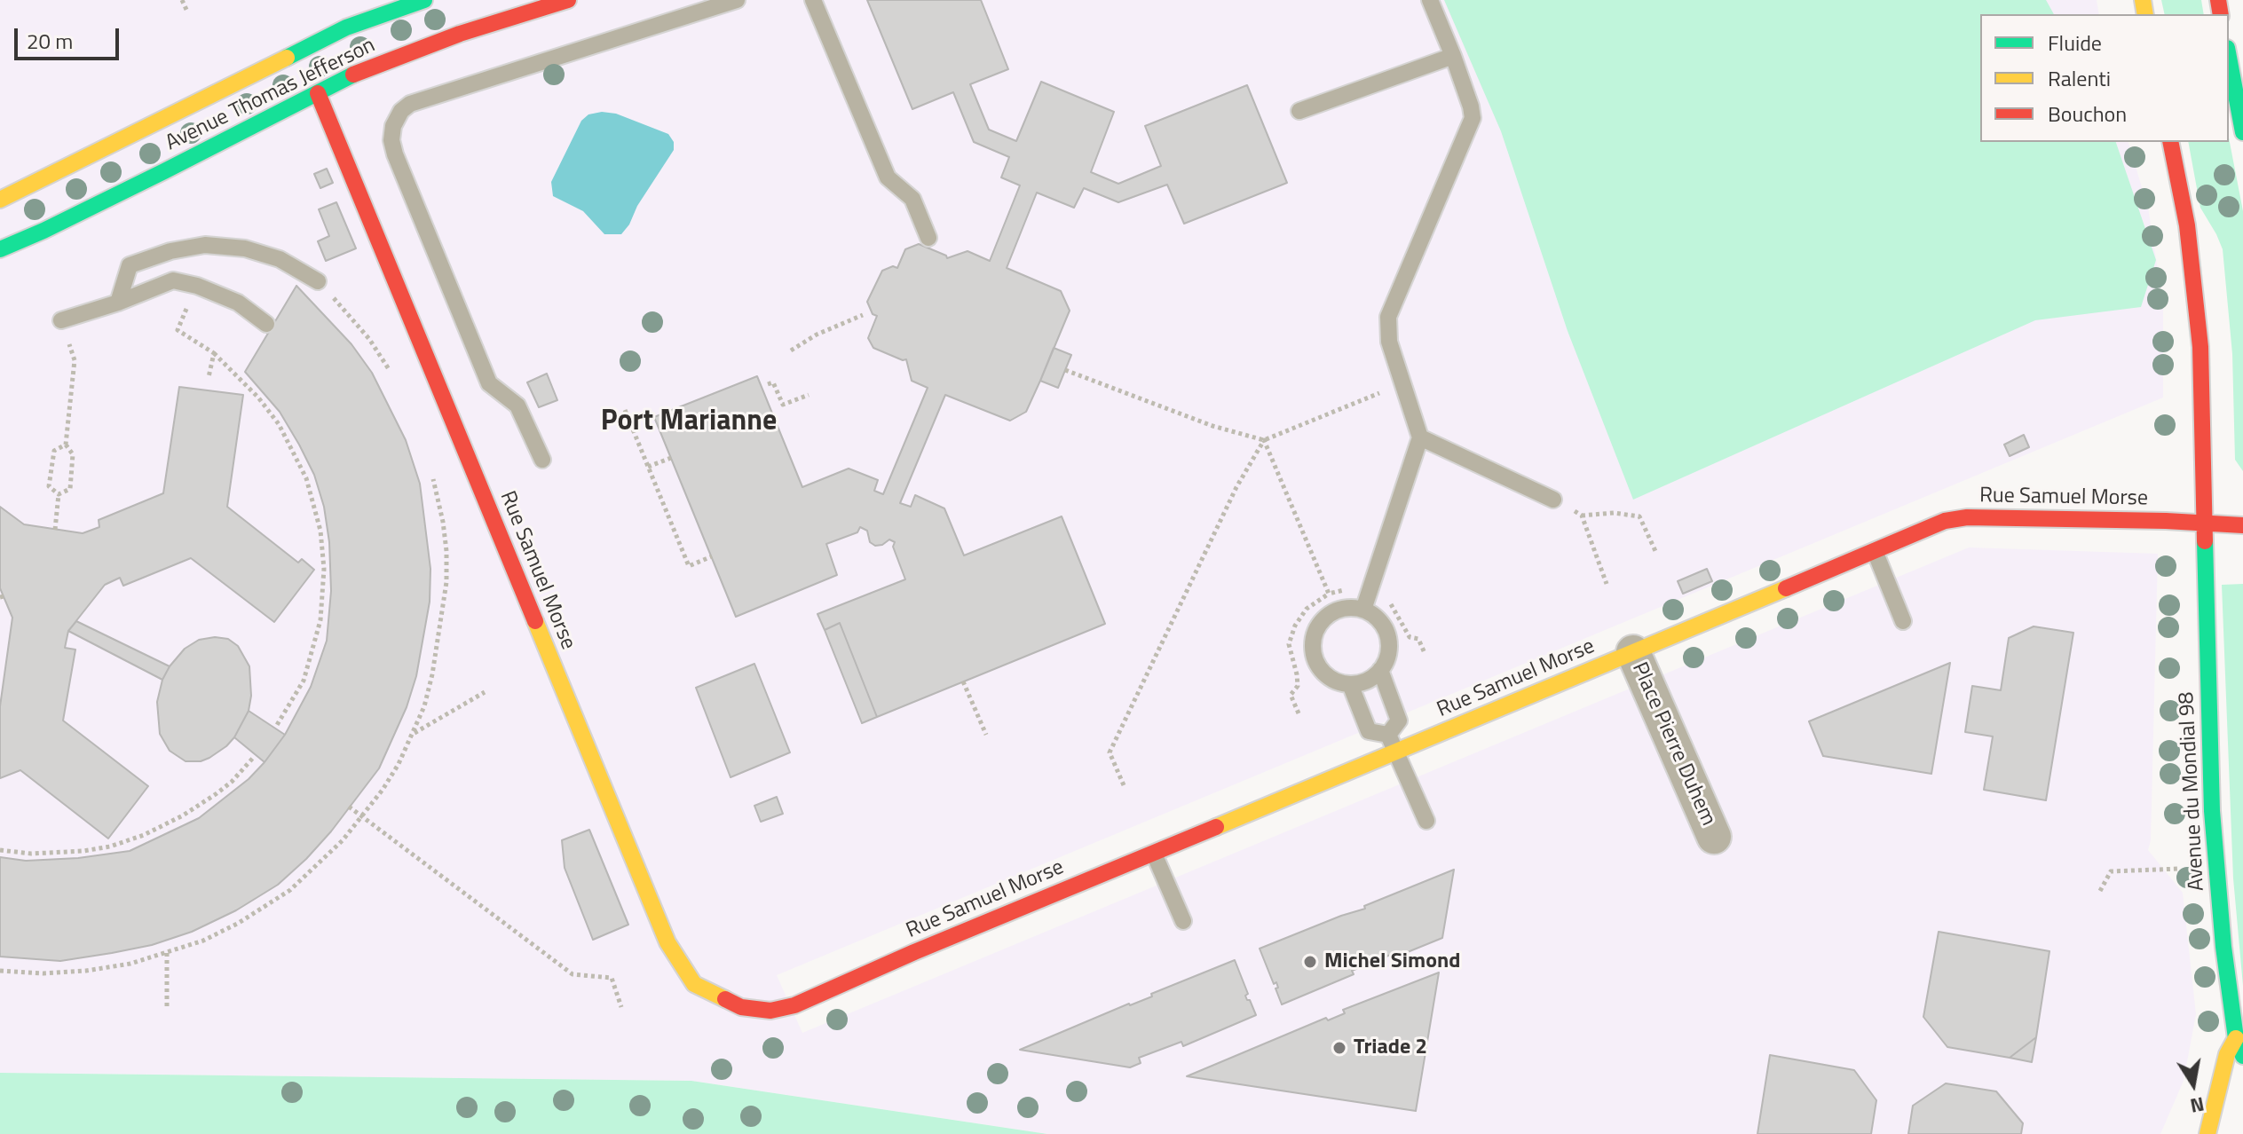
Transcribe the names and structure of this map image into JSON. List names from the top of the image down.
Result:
{
  "streets": {
    "street": [
      "Avenue Thomas Jefferson",
      "Rue Samuel Morse",
      "Place Pierre Duhem",
      "Avenue du Mondial 98"
    ]
  },
  "crossings": [
    ["Avenue Thomas Jefferson", "Rue Samuel Morse"],
    ["Rue Samuel Morse", "Place Pierre Duhem"],
    ["Rue Samuel Morse", "Avenue du Mondial 98"]
  ],
  "districts": ["Port Marianne"],
  "places": ["Michel Simond", "Triade 2"],
  "legend": ["Fluide", "Ralenti", "Bouchon"],
  "scale_bar": "20 m",
  "north": "bottom"
}
